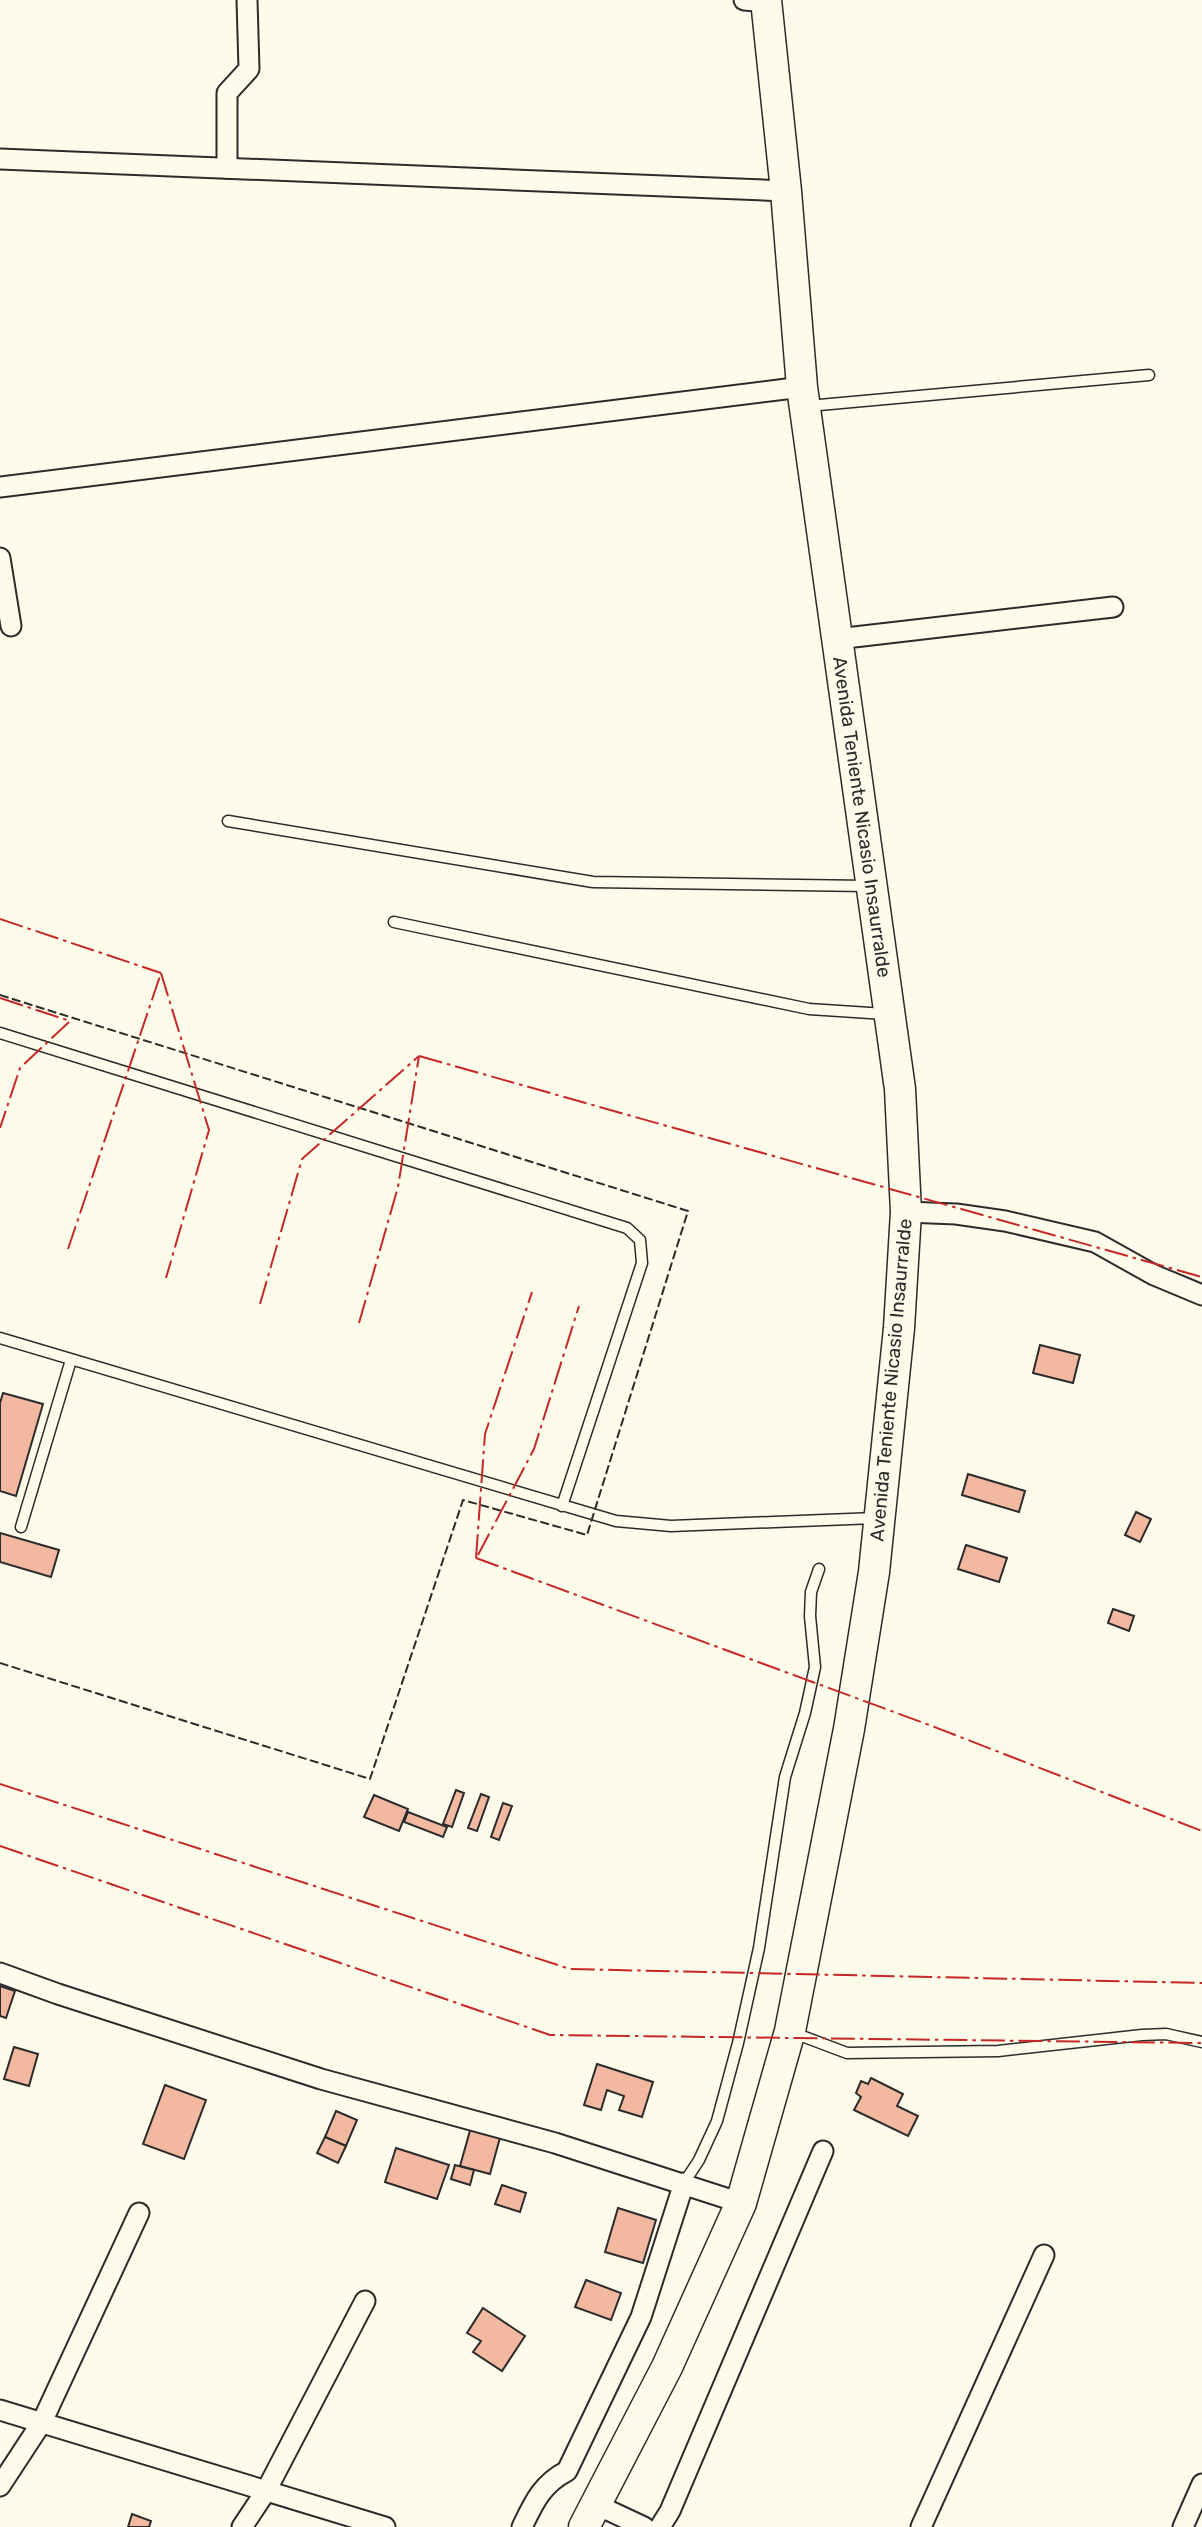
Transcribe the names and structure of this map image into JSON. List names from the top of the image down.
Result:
{
  "streets": {
    "main road": ["Avenida Teniente Nicasio Insaurralde"]
  }
}
